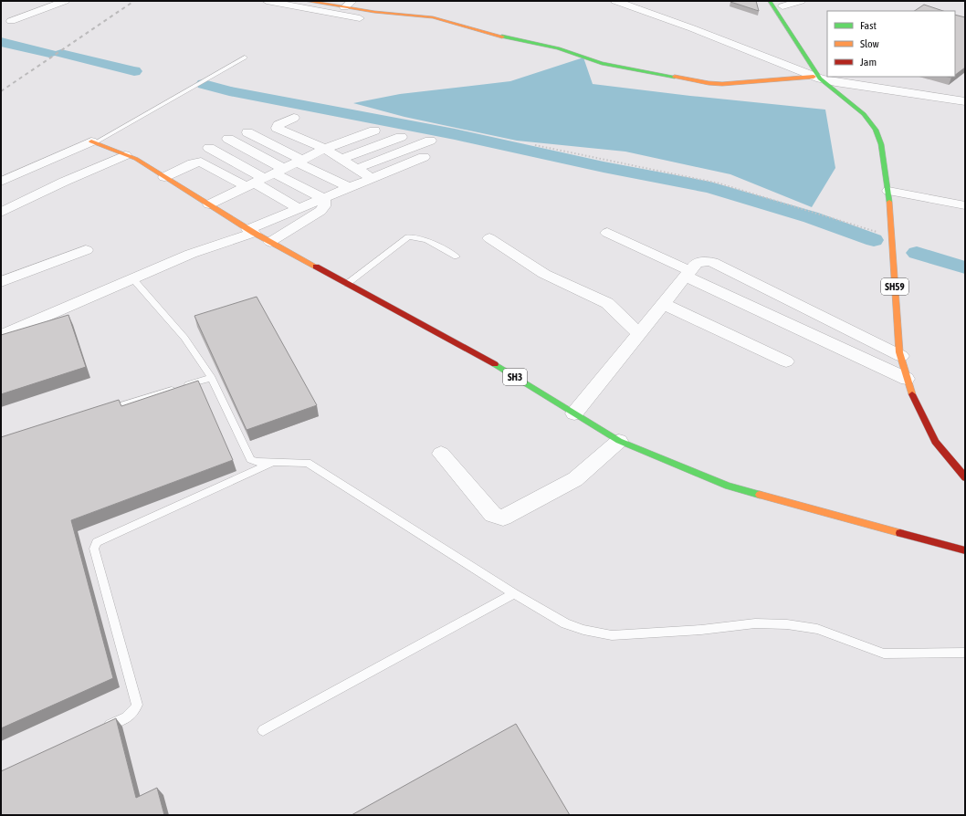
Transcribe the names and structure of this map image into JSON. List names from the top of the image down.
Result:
{
  "streets": {
    "main road": ["SH59", "SH3"]
  },
  "legend": ["Fast", "Slow", "Jam"]
}
